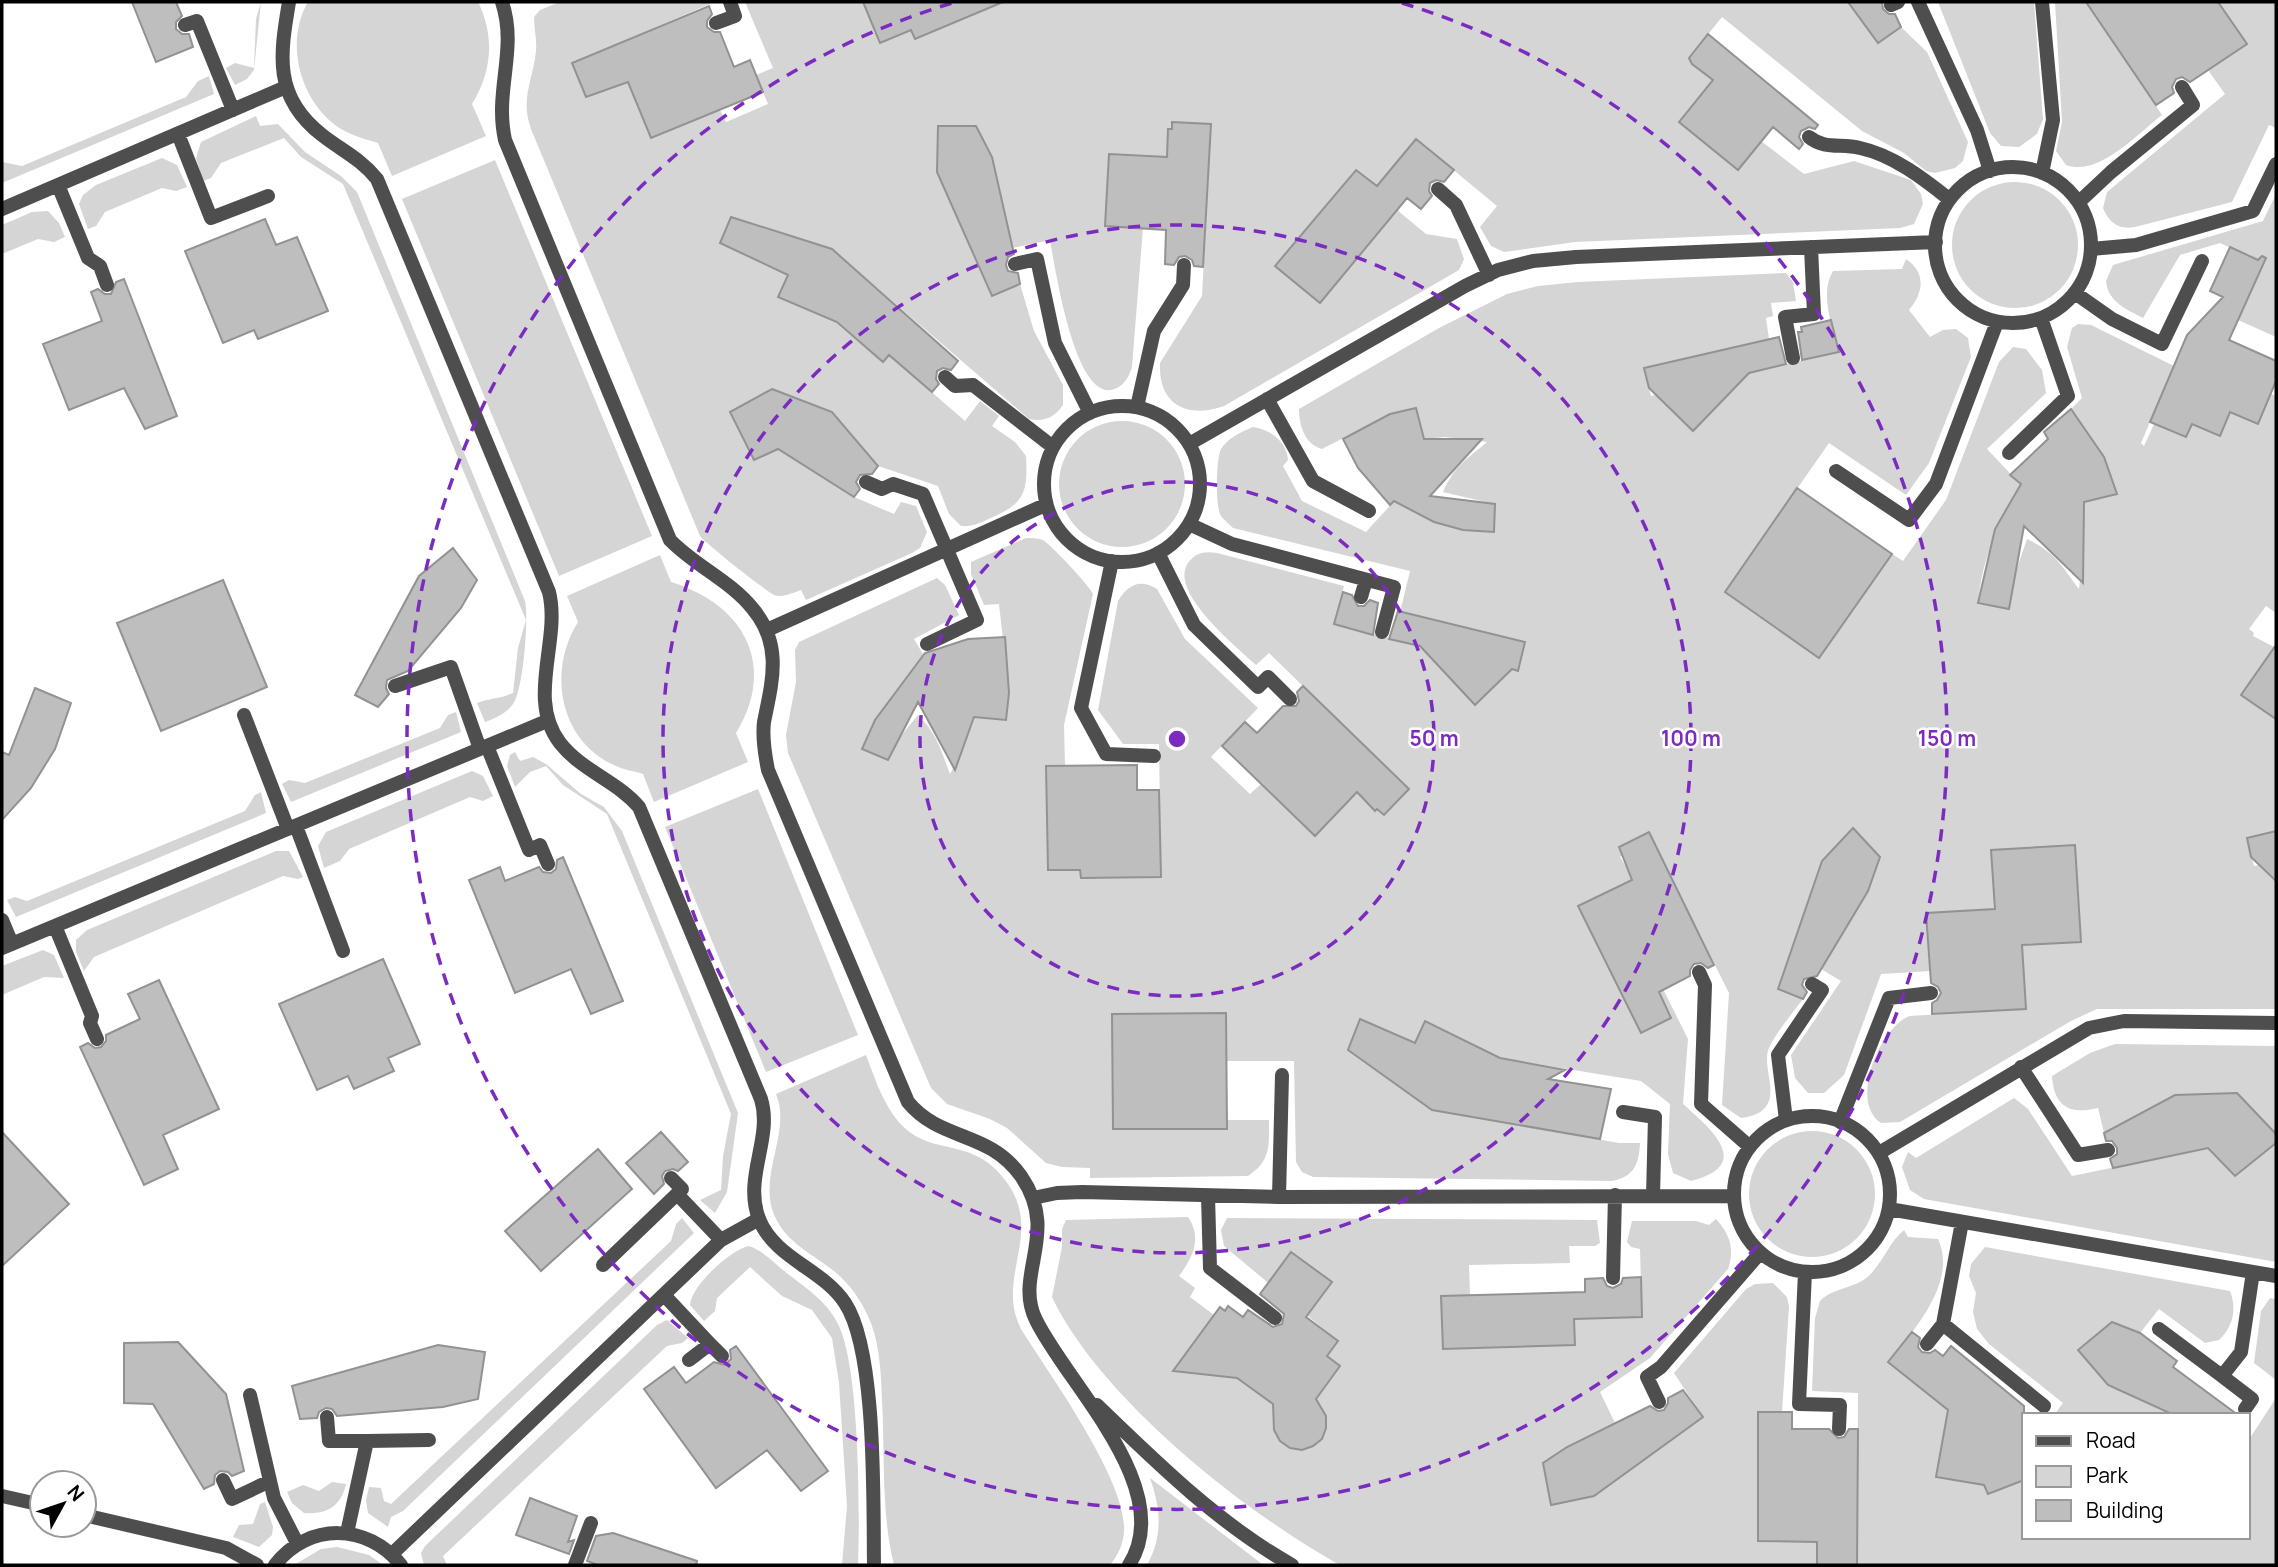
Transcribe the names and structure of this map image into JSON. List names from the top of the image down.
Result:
{
  "legend": ["Road", "Park", "Building"],
  "north": "top right",
  "rings": ["50 m", "100 m", "150 m"]
}
